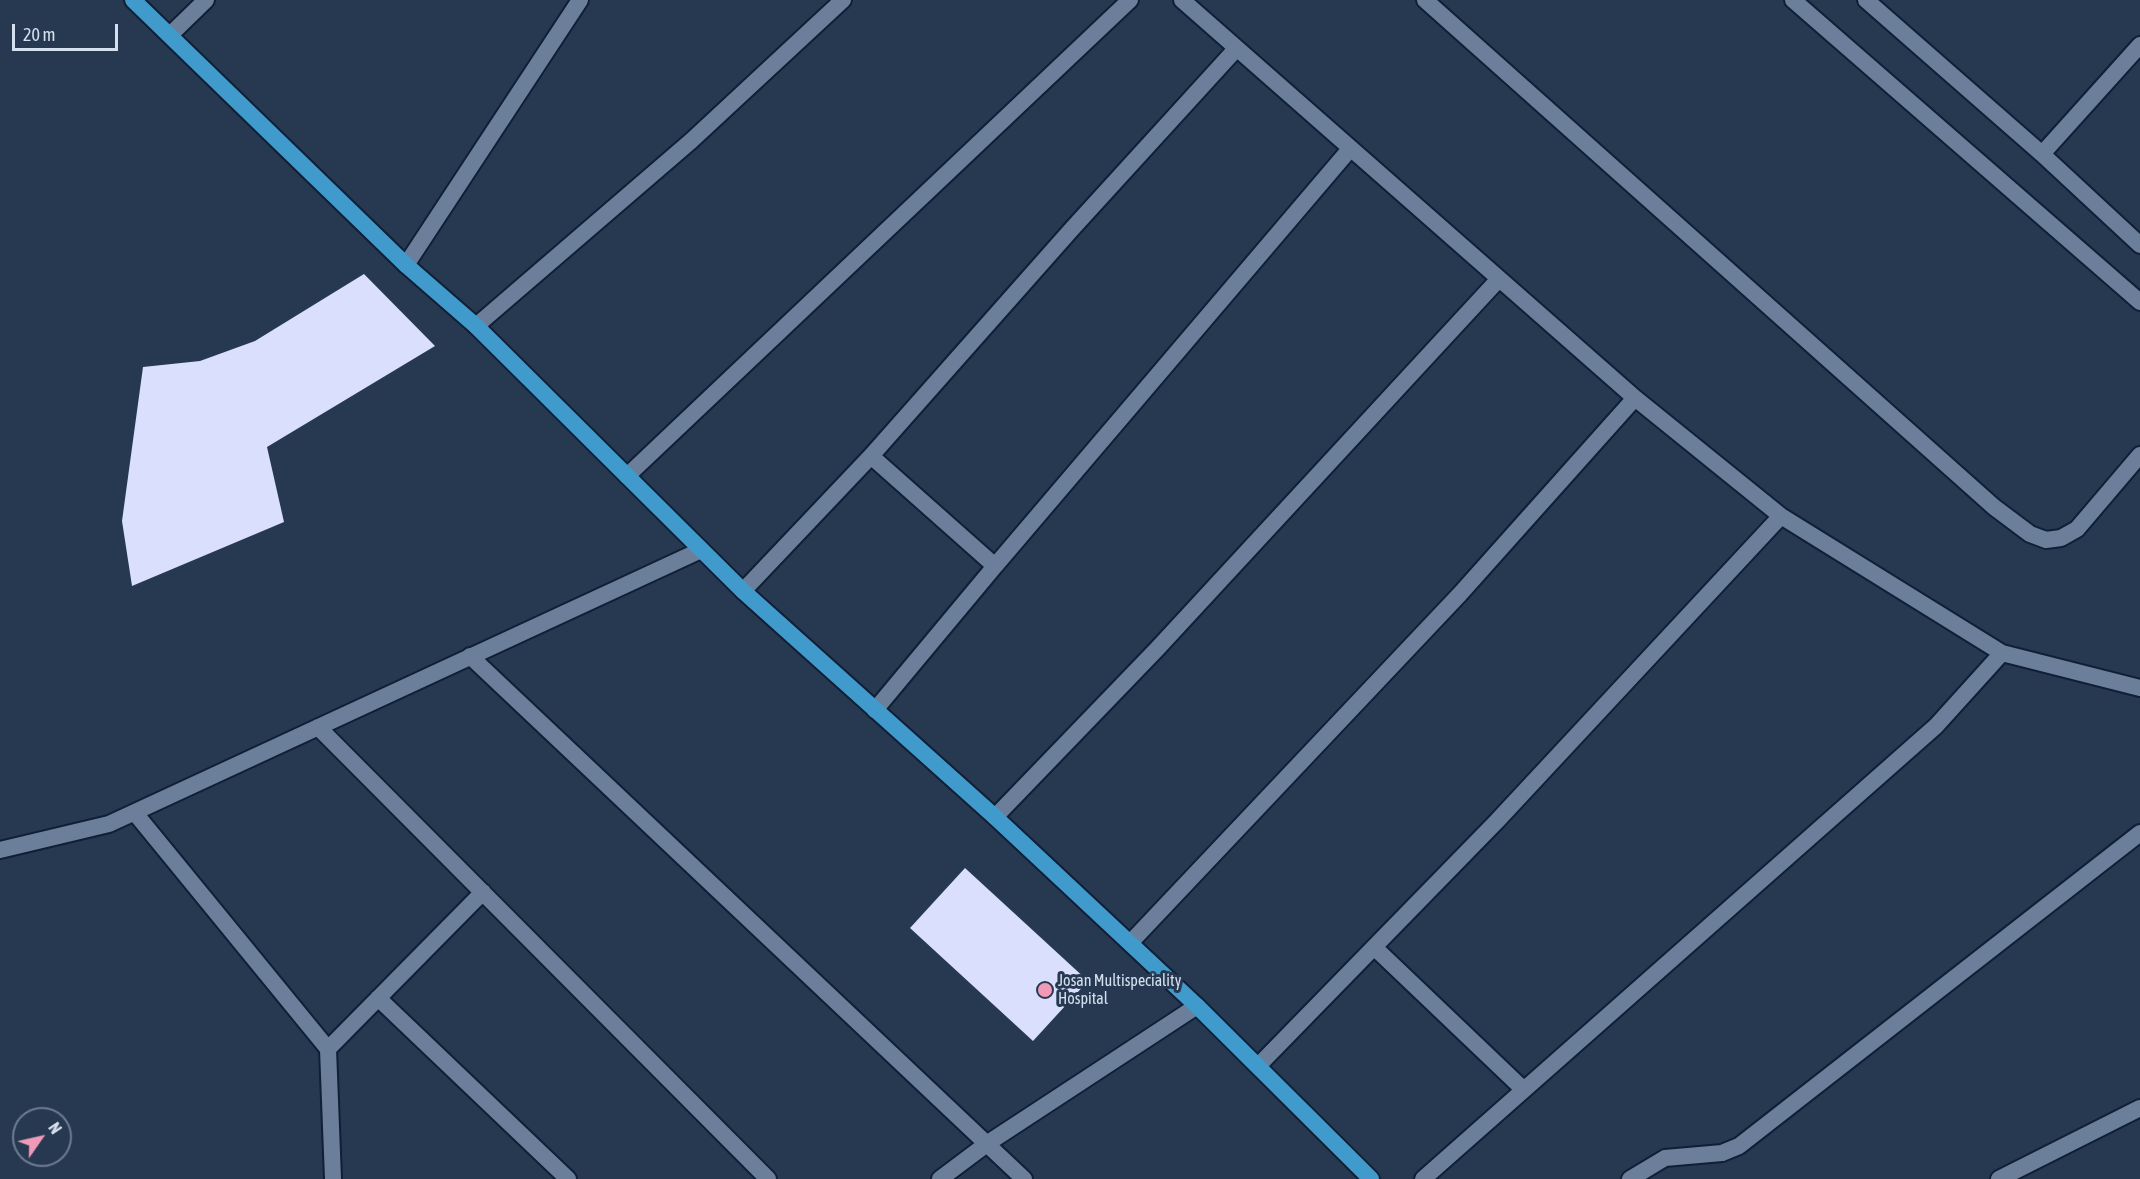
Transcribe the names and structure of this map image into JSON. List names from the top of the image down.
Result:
{
  "places": ["Josan Multispeciality Hospital"],
  "scale_bar": "20 m",
  "north": "top right"
}
